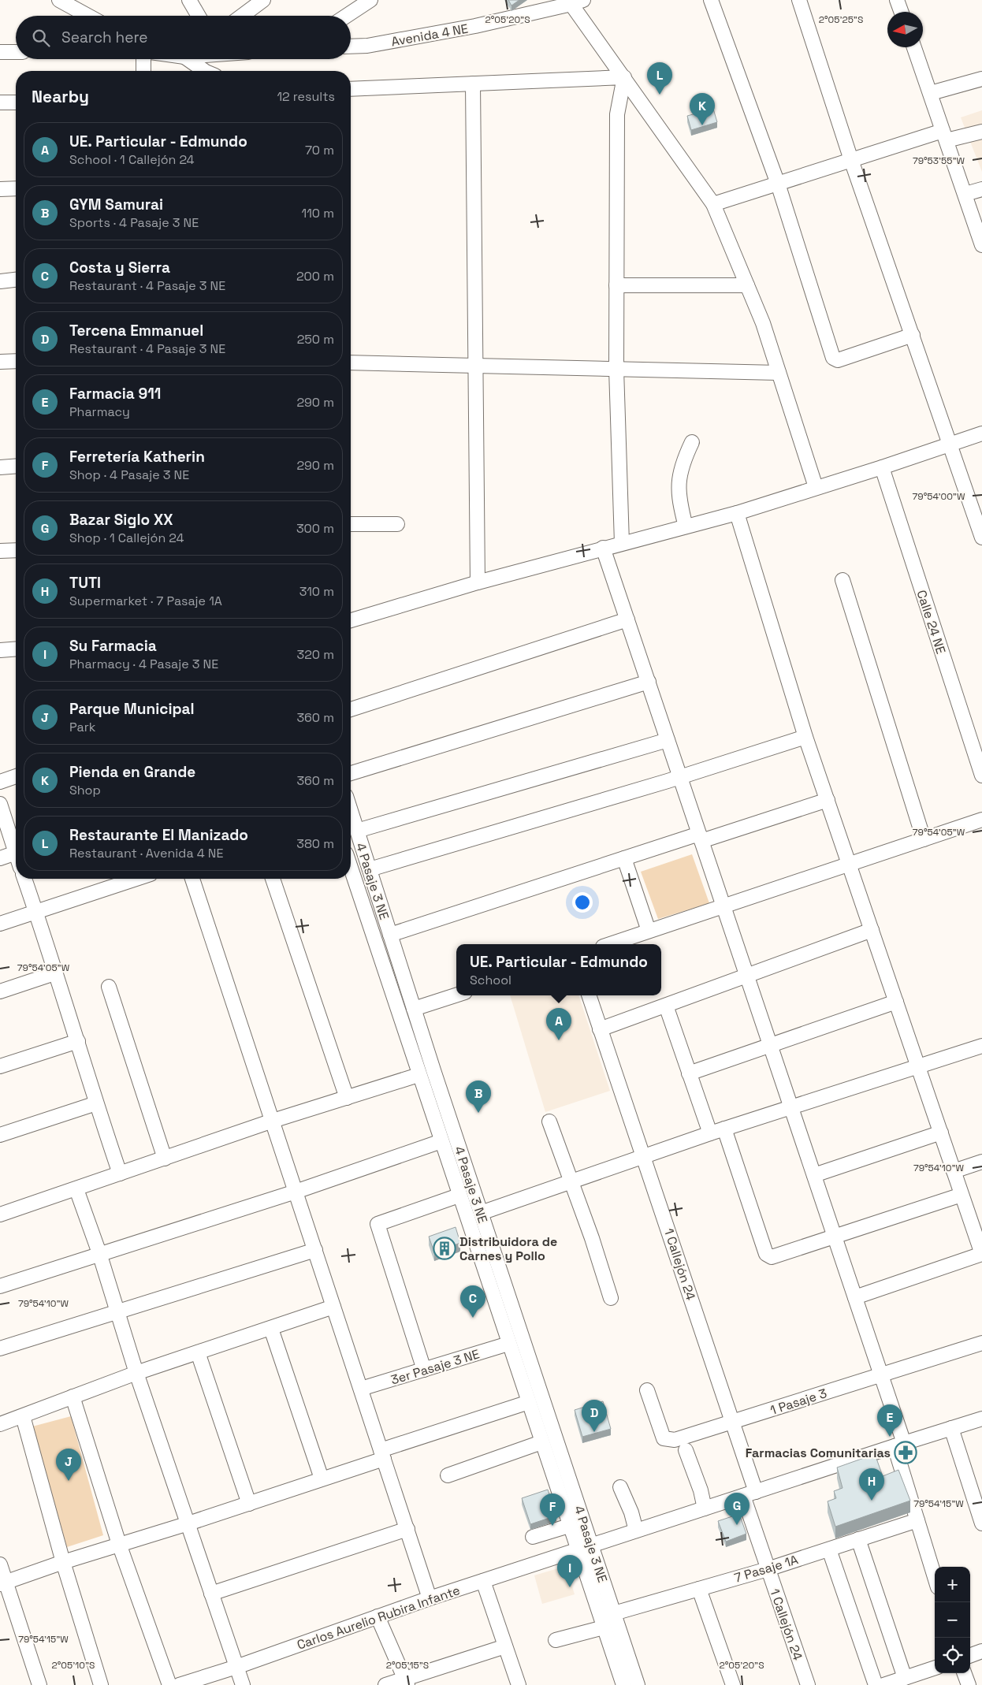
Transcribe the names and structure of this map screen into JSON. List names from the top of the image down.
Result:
{
  "streets": {
    "street": [
      "Avenida 4 NE",
      "Calle 24 NE",
      "4 Pasaje 3 NE",
      "1 Callejón 24",
      "3er Pasaje 3 NE",
      "1 Pasaje 3",
      "7 Pasaje 1A",
      "Carlos Aurelio Rubira Infante"
    ]
  },
  "crossings": [
    ["4 Pasaje 3 NE", "3er Pasaje 3 NE"],
    ["4 Pasaje 3 NE", "7 Pasaje 1A"],
    ["4 Pasaje 3 NE", "Carlos Aurelio Rubira Infante"],
    ["1 Callejón 24", "1 Pasaje 3"],
    ["1 Callejón 24", "7 Pasaje 1A"]
  ],
  "places": {
    "building": ["Distribuidora de Carnes y Pollo"],
    "pharmacy": ["Farmacias Comunitarias"]
  },
  "north": "left",
  "page": {
    "search": "Search here",
    "pins": [
      "L",
      "K",
      "A",
      "B",
      "C",
      "D",
      "E",
      "J",
      "H",
      "G",
      "F",
      "I"
    ],
    "heading": ["Nearby", "12 results"],
    "list": [
      {
        "mark": "A",
        "name": "UE. Particular - Edmundo",
        "note": "School · 1 Callejón 24",
        "value": "70 m"
      },
      {
        "mark": "B",
        "name": "GYM Samurai",
        "note": "Sports · 4 Pasaje 3 NE",
        "value": "110 m"
      },
      {
        "mark": "C",
        "name": "Costa y Sierra",
        "note": "Restaurant · 4 Pasaje 3 NE",
        "value": "200 m"
      },
      {
        "mark": "D",
        "name": "Tercena Emmanuel",
        "note": "Restaurant · 4 Pasaje 3 NE",
        "value": "250 m"
      },
      {
        "mark": "E",
        "name": "Farmacia 911",
        "note": "Pharmacy",
        "value": "290 m"
      },
      {
        "mark": "F",
        "name": "Ferretería Katherin",
        "note": "Shop · 4 Pasaje 3 NE",
        "value": "290 m"
      },
      {
        "mark": "G",
        "name": "Bazar Siglo XX",
        "note": "Shop · 1 Callejón 24",
        "value": "300 m"
      },
      {
        "mark": "H",
        "name": "TUTI",
        "note": "Supermarket · 7 Pasaje 1A",
        "value": "310 m"
      },
      {
        "mark": "I",
        "name": "Su Farmacia",
        "note": "Pharmacy · 4 Pasaje 3 NE",
        "value": "320 m"
      },
      {
        "mark": "J",
        "name": "Parque Municipal",
        "note": "Park",
        "value": "360 m"
      },
      {
        "mark": "K",
        "name": "Pienda en Grande",
        "note": "Shop",
        "value": "360 m"
      },
      {
        "mark": "L",
        "name": "Restaurante El Manizado",
        "note": "Restaurant · Avenida 4 NE",
        "value": "380 m"
      }
    ],
    "popup": ["UE. Particular - Edmundo", "School"],
    "map_buttons": ["+", "−"]
  },
  "coordinates": [
    "2°05'20\"S",
    "2°05'25\"S",
    "79°53'55\"W",
    "79°54'00\"W",
    "79°54'05\"W",
    "79°54'10\"W",
    "79°54'15\"W",
    "2°05'10\"S",
    "2°05'15\"S"
  ]
}
